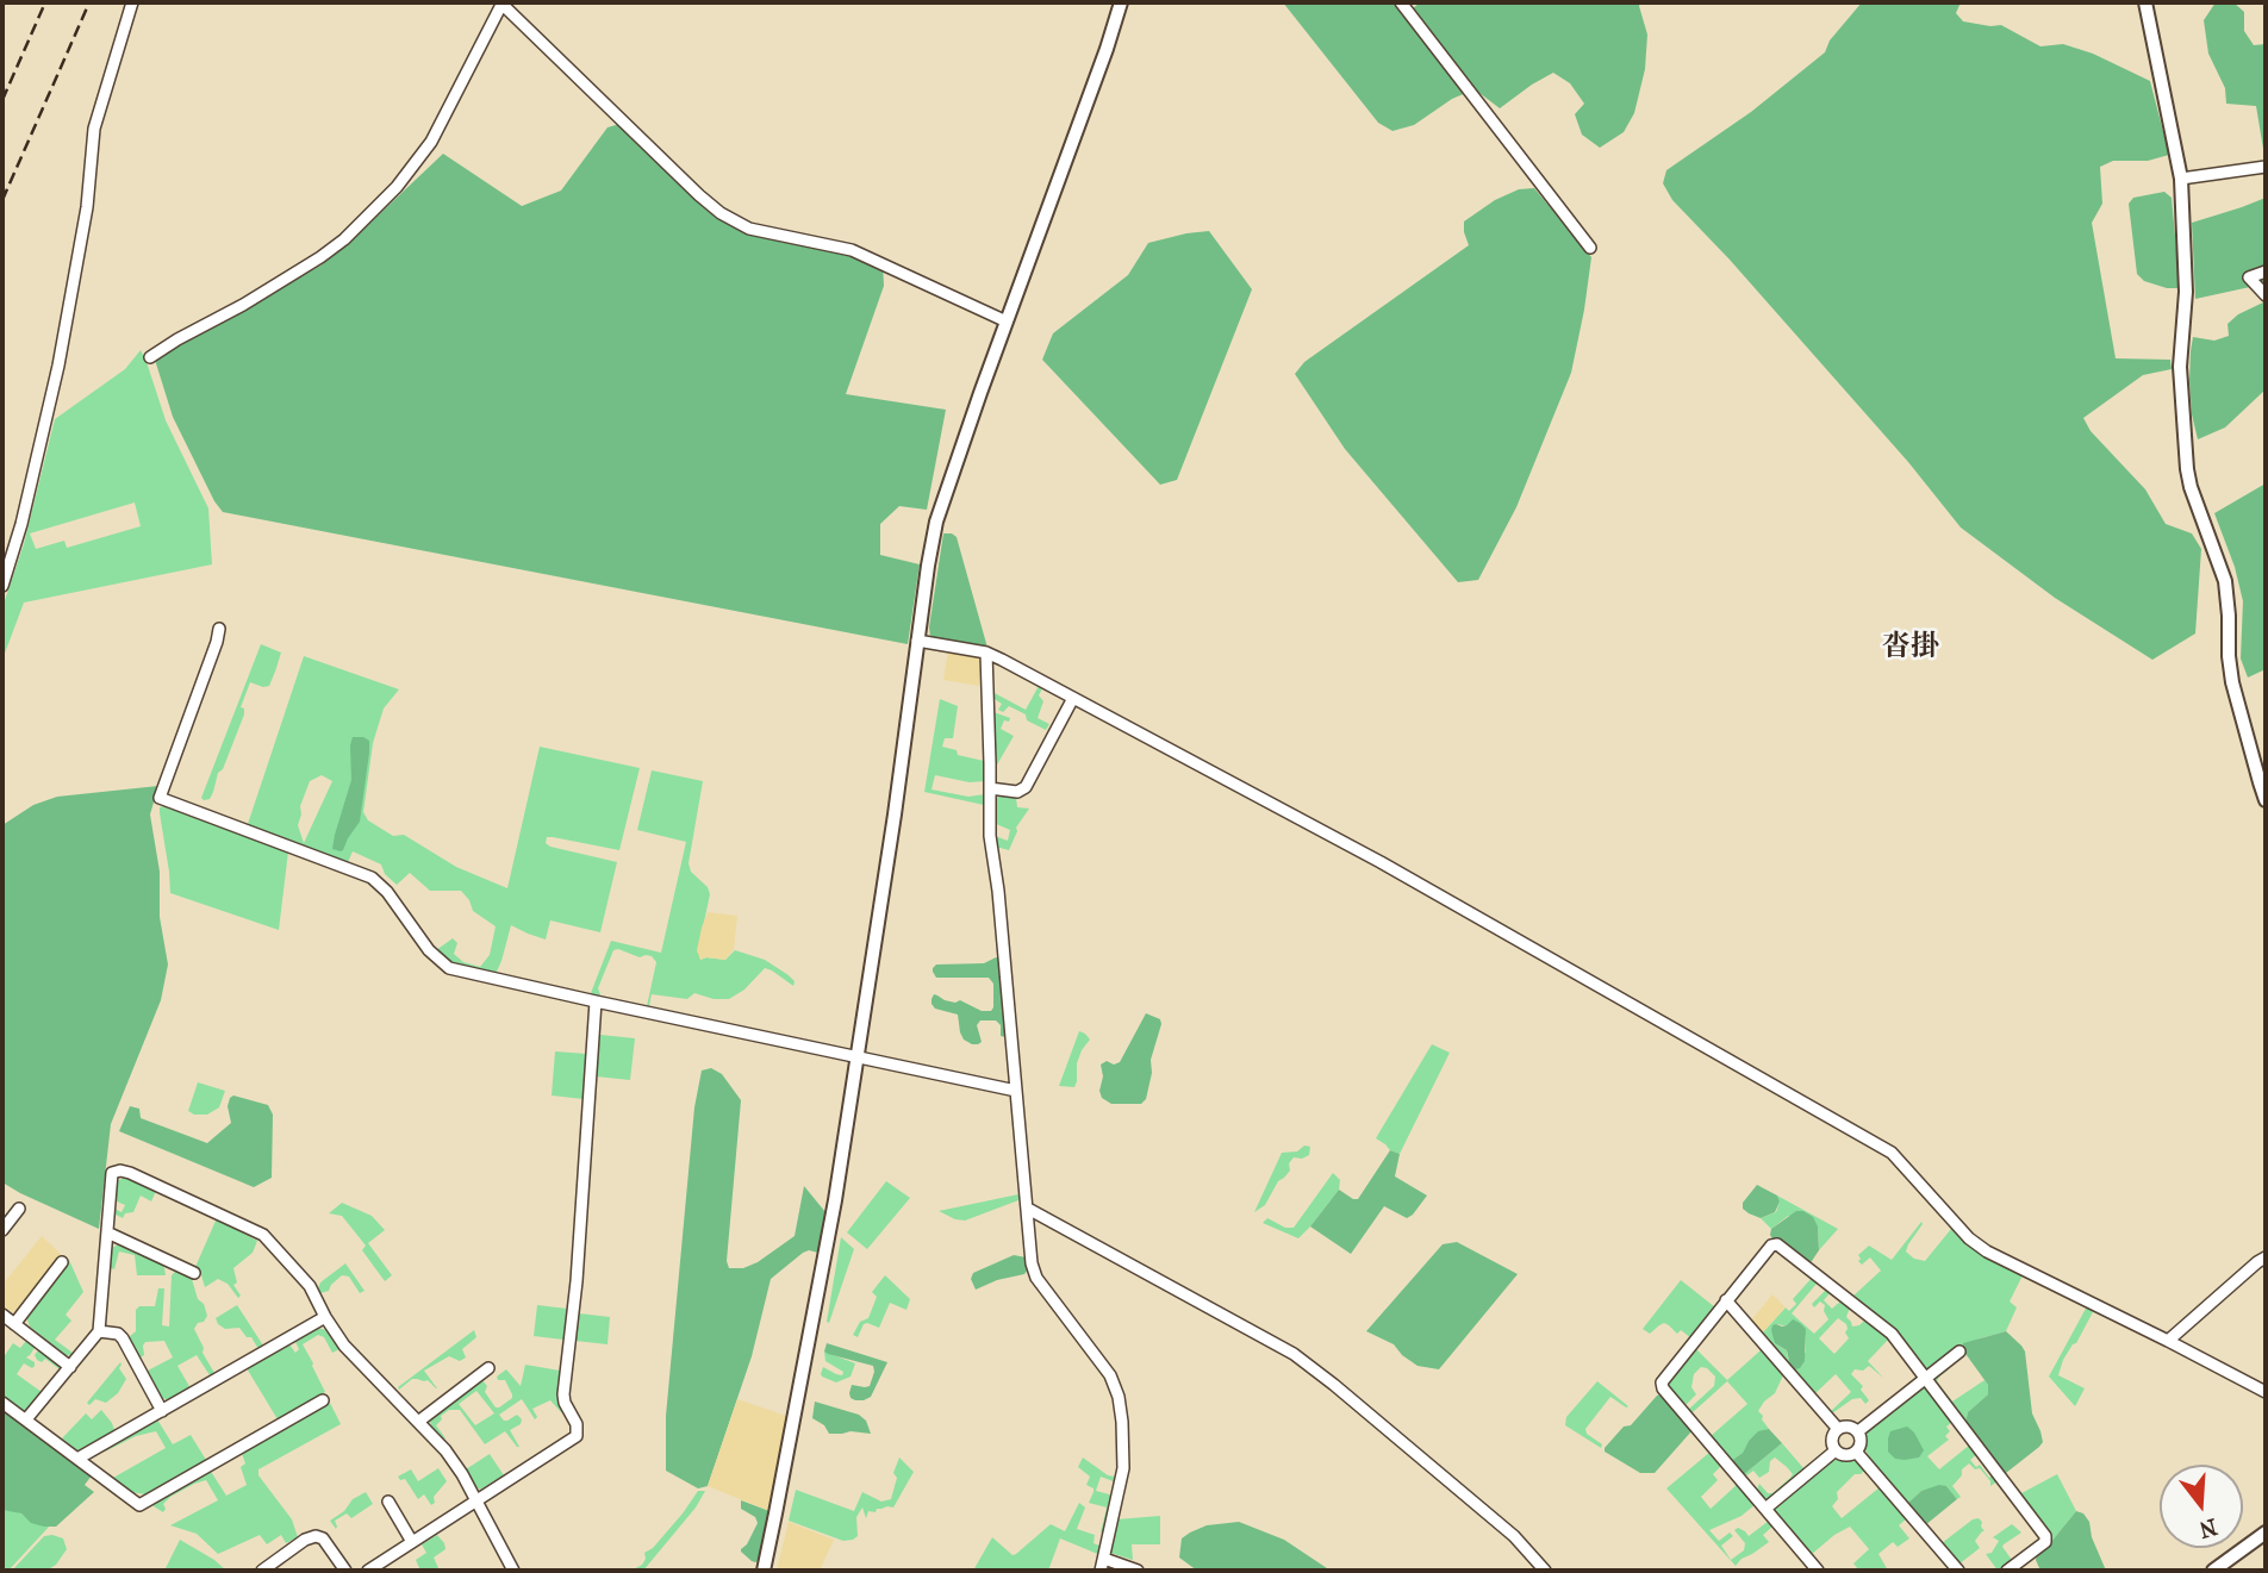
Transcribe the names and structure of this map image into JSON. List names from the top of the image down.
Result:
{
  "districts": ["沓掛"],
  "north": "bottom"
}
